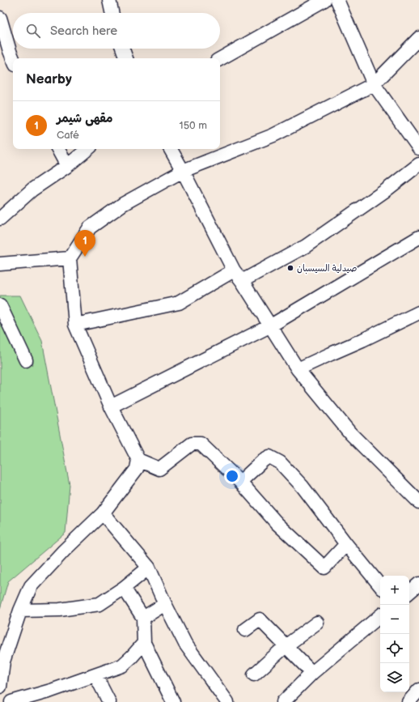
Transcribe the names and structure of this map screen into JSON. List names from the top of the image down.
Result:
{
  "places": ["صيدلية السيسبان"],
  "page": {
    "search": "Search here",
    "heading": "Nearby",
    "list": [
      {
        "mark": "1",
        "name": "مقهى شيمر",
        "note": "Café",
        "value": "150 m"
      }
    ],
    "pins": "1",
    "map_buttons": ["+", "−"]
  }
}
